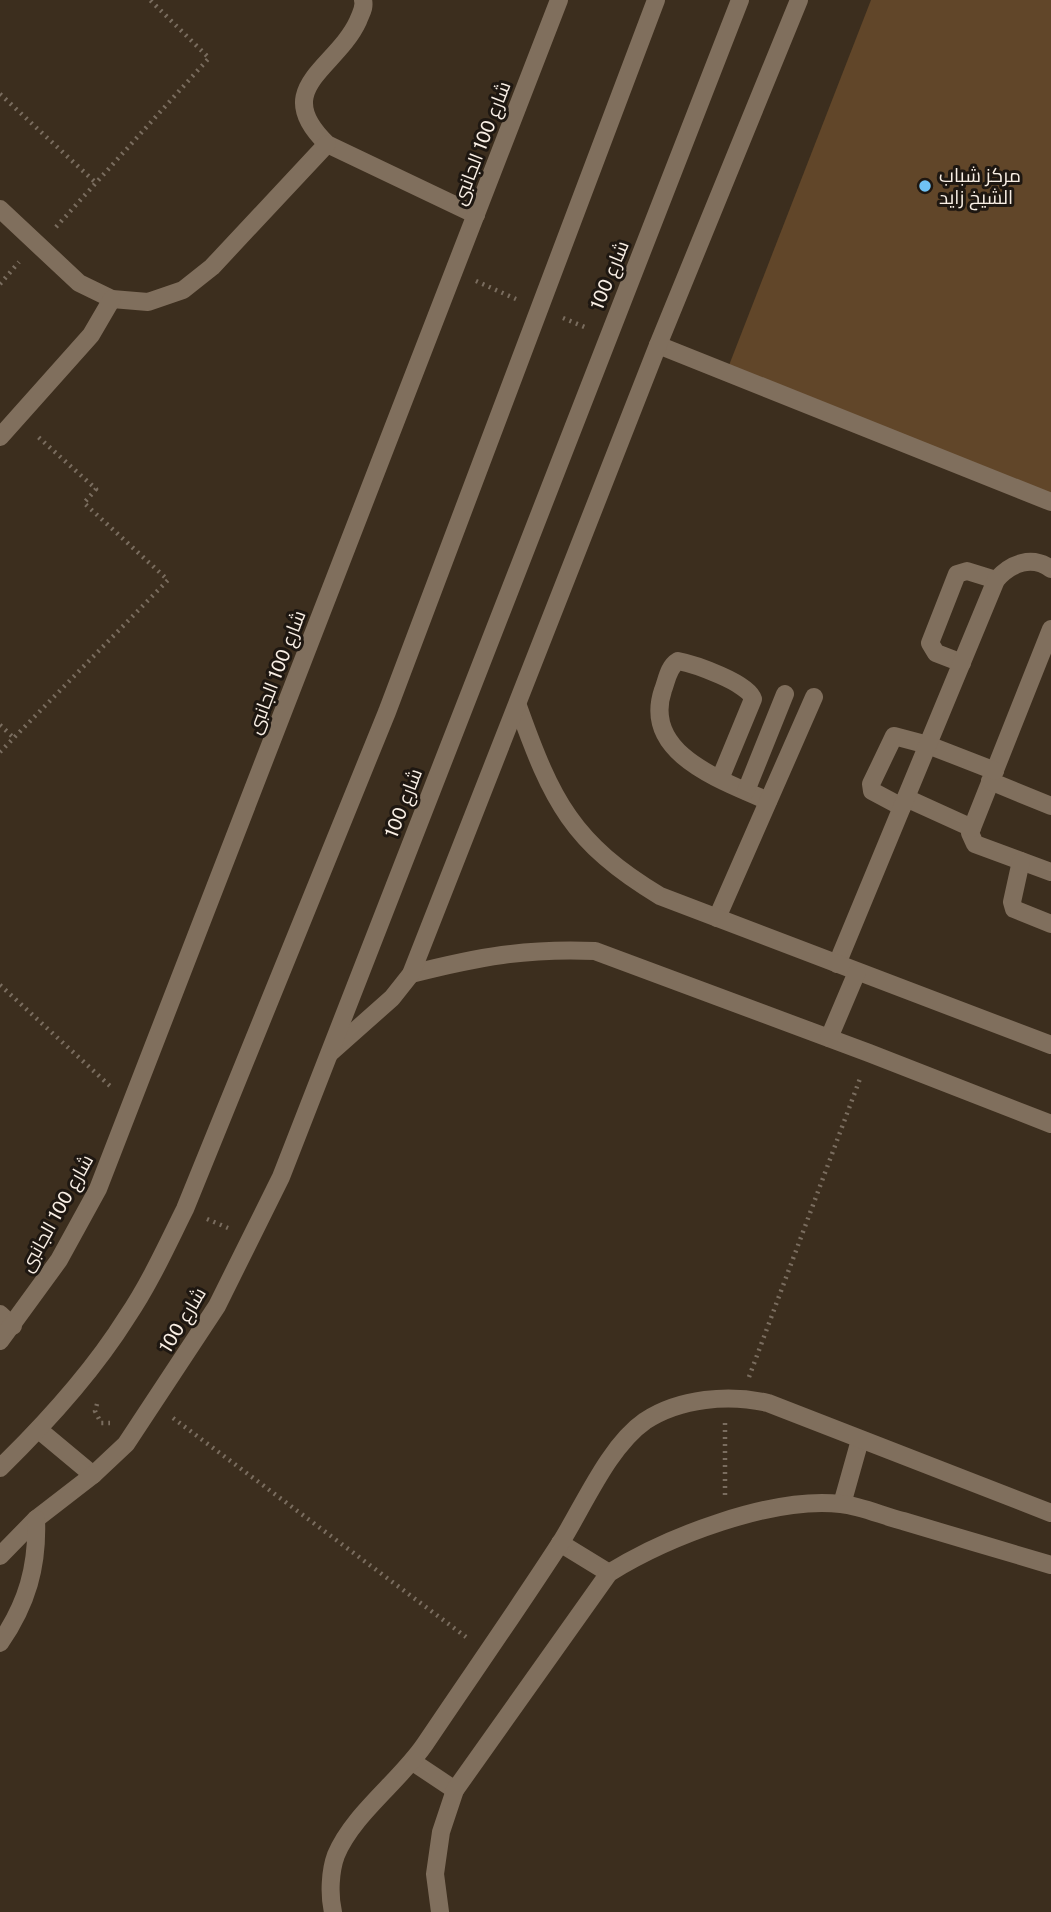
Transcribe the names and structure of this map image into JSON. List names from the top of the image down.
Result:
{
  "streets": {
    "street": ["شارع 100 الجانبى", "شارع 100"]
  },
  "places": ["مركز شباب الشيخ زايد"]
}
